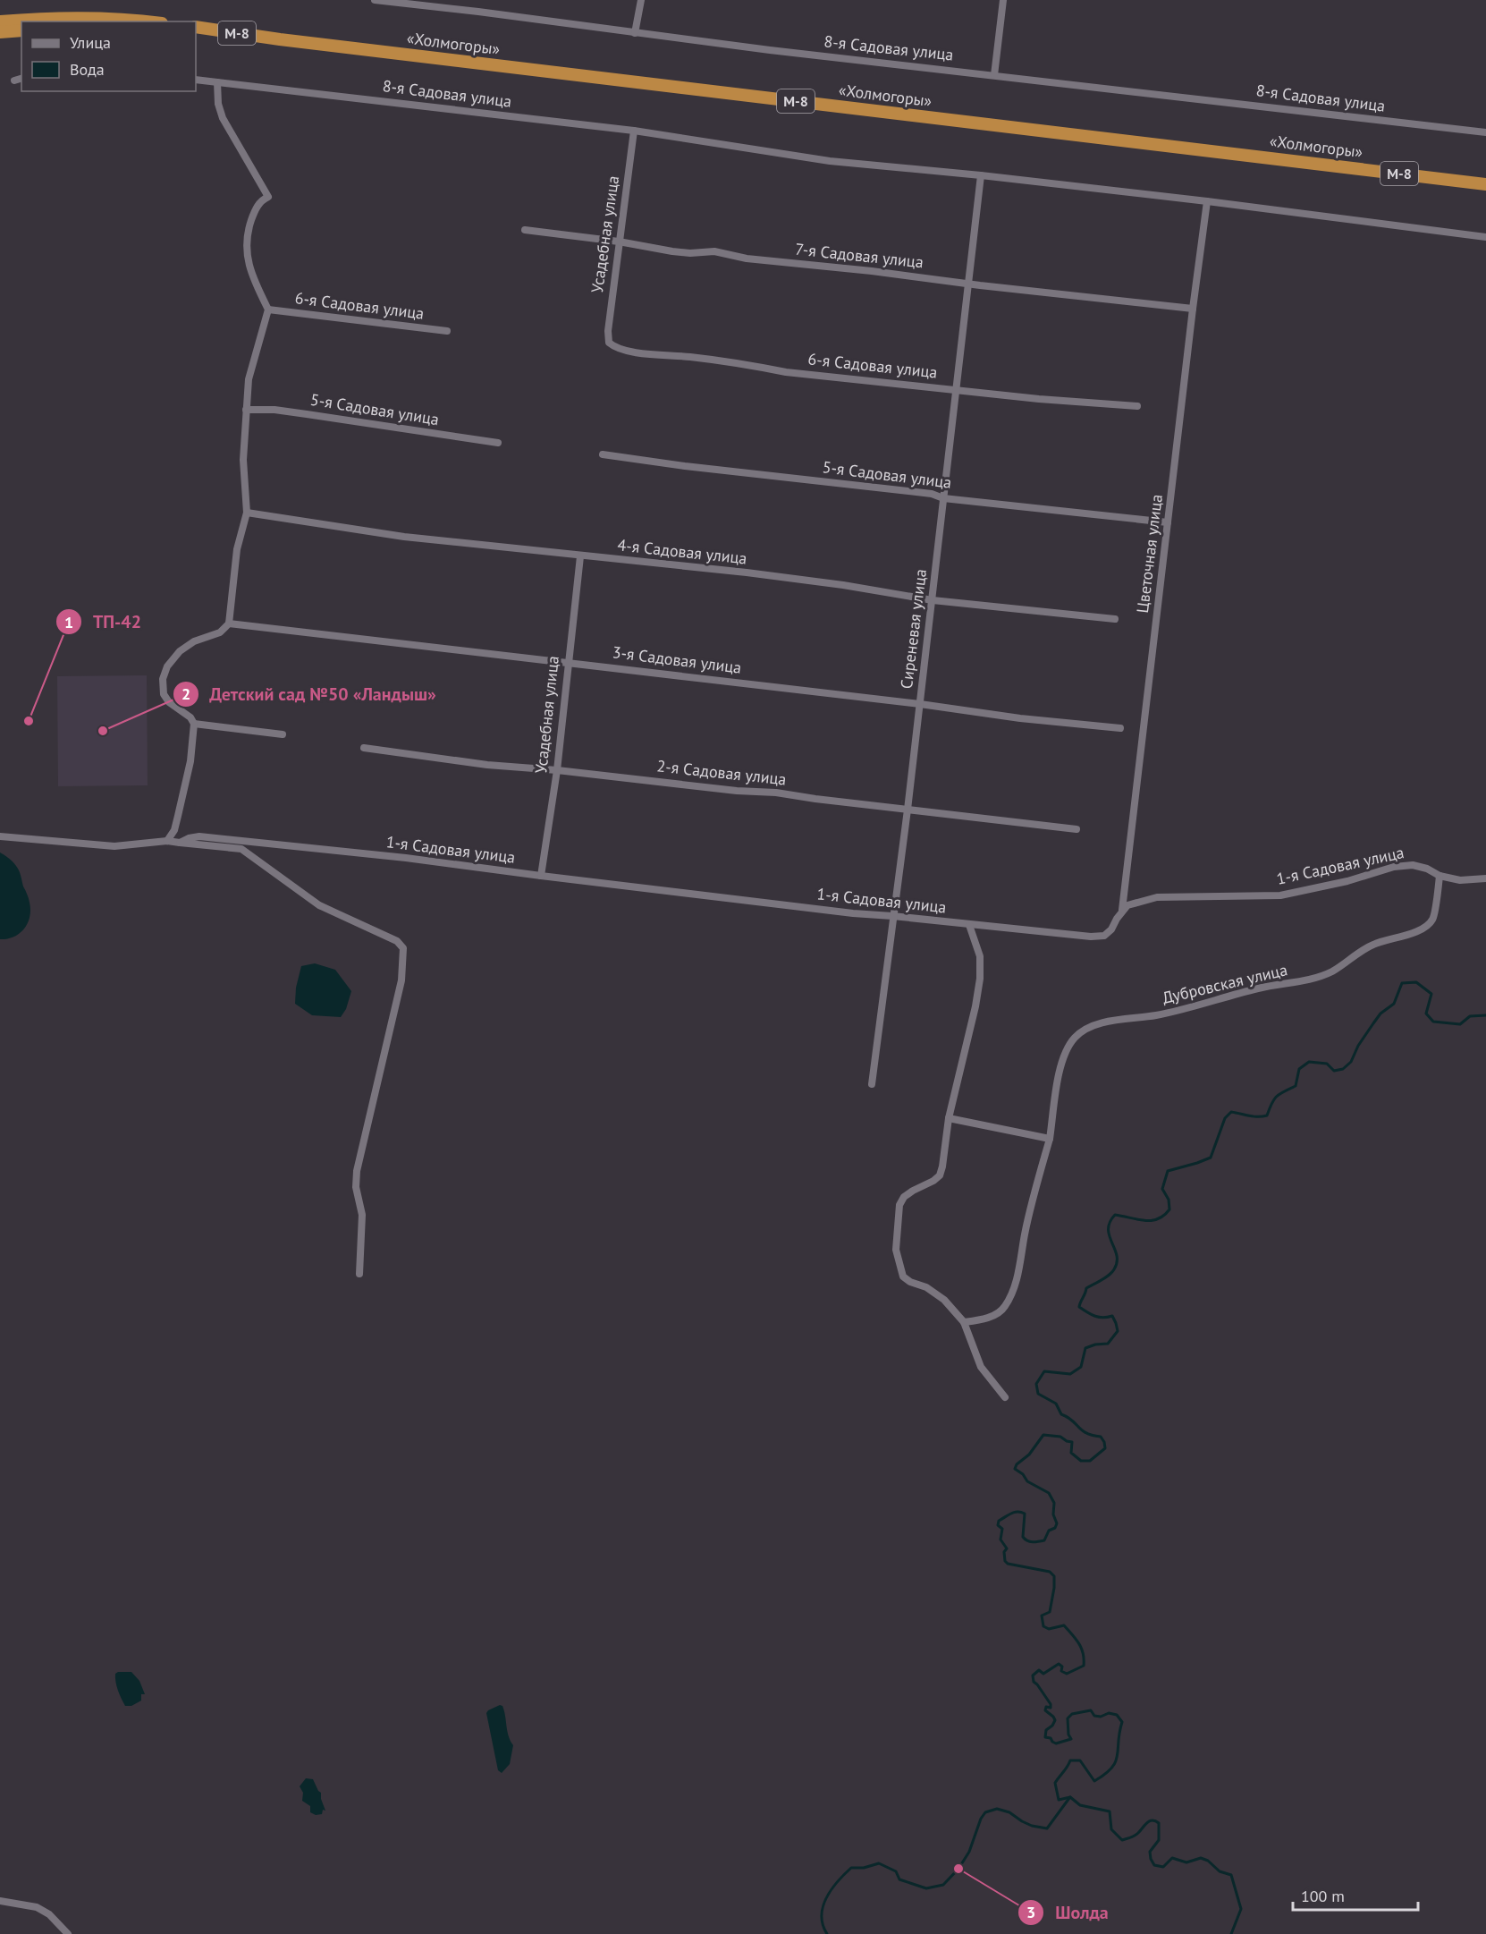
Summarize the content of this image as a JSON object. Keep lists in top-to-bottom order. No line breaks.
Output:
{"streets":{"highway":["М-8","«Холмогоры»"],"street":["8-я Садовая улица","Усадебная улица","7-я Садовая улица","6-я Садовая улица","5-я Садовая улица","4-я Садовая улица","Цветочная улица","Сиреневая улица","3-я Садовая улица","2-я Садовая улица","1-я Садовая улица","Дубровская улица"]},"crossings":[["8-я Садовая улица","Усадебная улица"],["8-я Садовая улица","Цветочная улица"],["8-я Садовая улица","Сиреневая улица"],["Усадебная улица","7-я Садовая улица"],["Усадебная улица","6-я Садовая улица"],["Усадебная улица","4-я Садовая улица"],["Усадебная улица","3-я Садовая улица"],["Усадебная улица","2-я Садовая улица"],["Усадебная улица","1-я Садовая улица"],["7-я Садовая улица","Цветочная улица"],["7-я Садовая улица","Сиреневая улица"],["6-я Садовая улица","Сиреневая улица"],["5-я Садовая улица","Цветочная улица"],["5-я Садовая улица","Сиреневая улица"],["4-я Садовая улица","Сиреневая улица"],["Цветочная улица","1-я Садовая улица"],["Сиреневая улица","3-я Садовая улица"],["Сиреневая улица","2-я Садовая улица"],["Сиреневая улица","1-я Садовая улица"],["1-я Садовая улица","Дубровская улица"]],"places":["ТП-42","Детский сад №50 «Ландыш»","Шолда"],"legend":["Улица","Вода"],"scale_bar":"100 m"}
